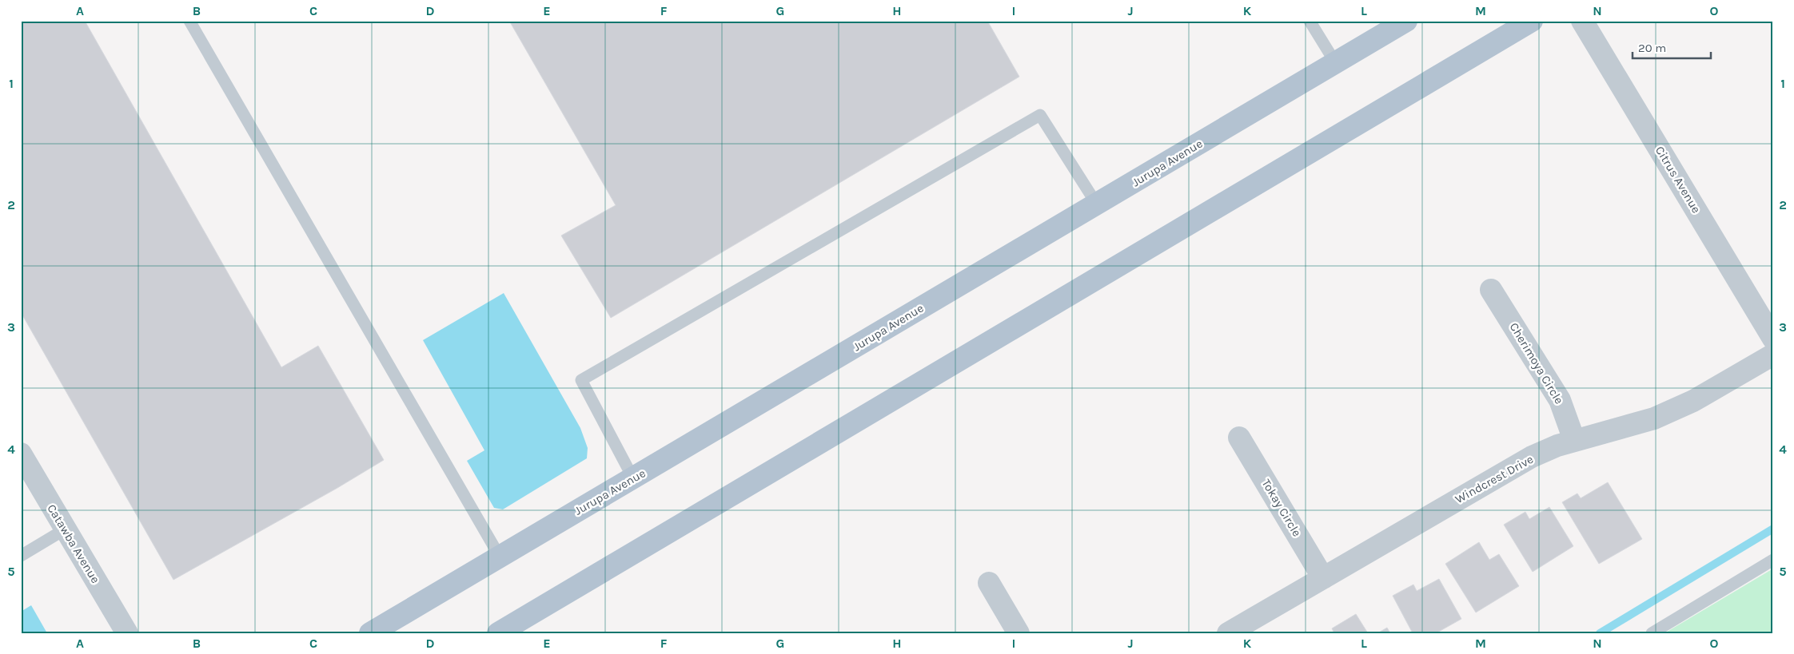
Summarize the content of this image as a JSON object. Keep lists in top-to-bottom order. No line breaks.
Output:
{"streets":{"main road":["Jurupa Avenue"],"street":["Citrus Avenue","Cherimoya Circle","Windcrest Drive","Tokay Circle","Catawba Avenue"]},"crossings":[["Cherimoya Circle","Windcrest Drive"],["Windcrest Drive","Tokay Circle"]],"scale_bar":"20 m","grid":{"columns":["A","B","C","D","E","F","G","H","I","J","K","L","M","N","O"],"rows":["1","2","3","4","5"]}}
